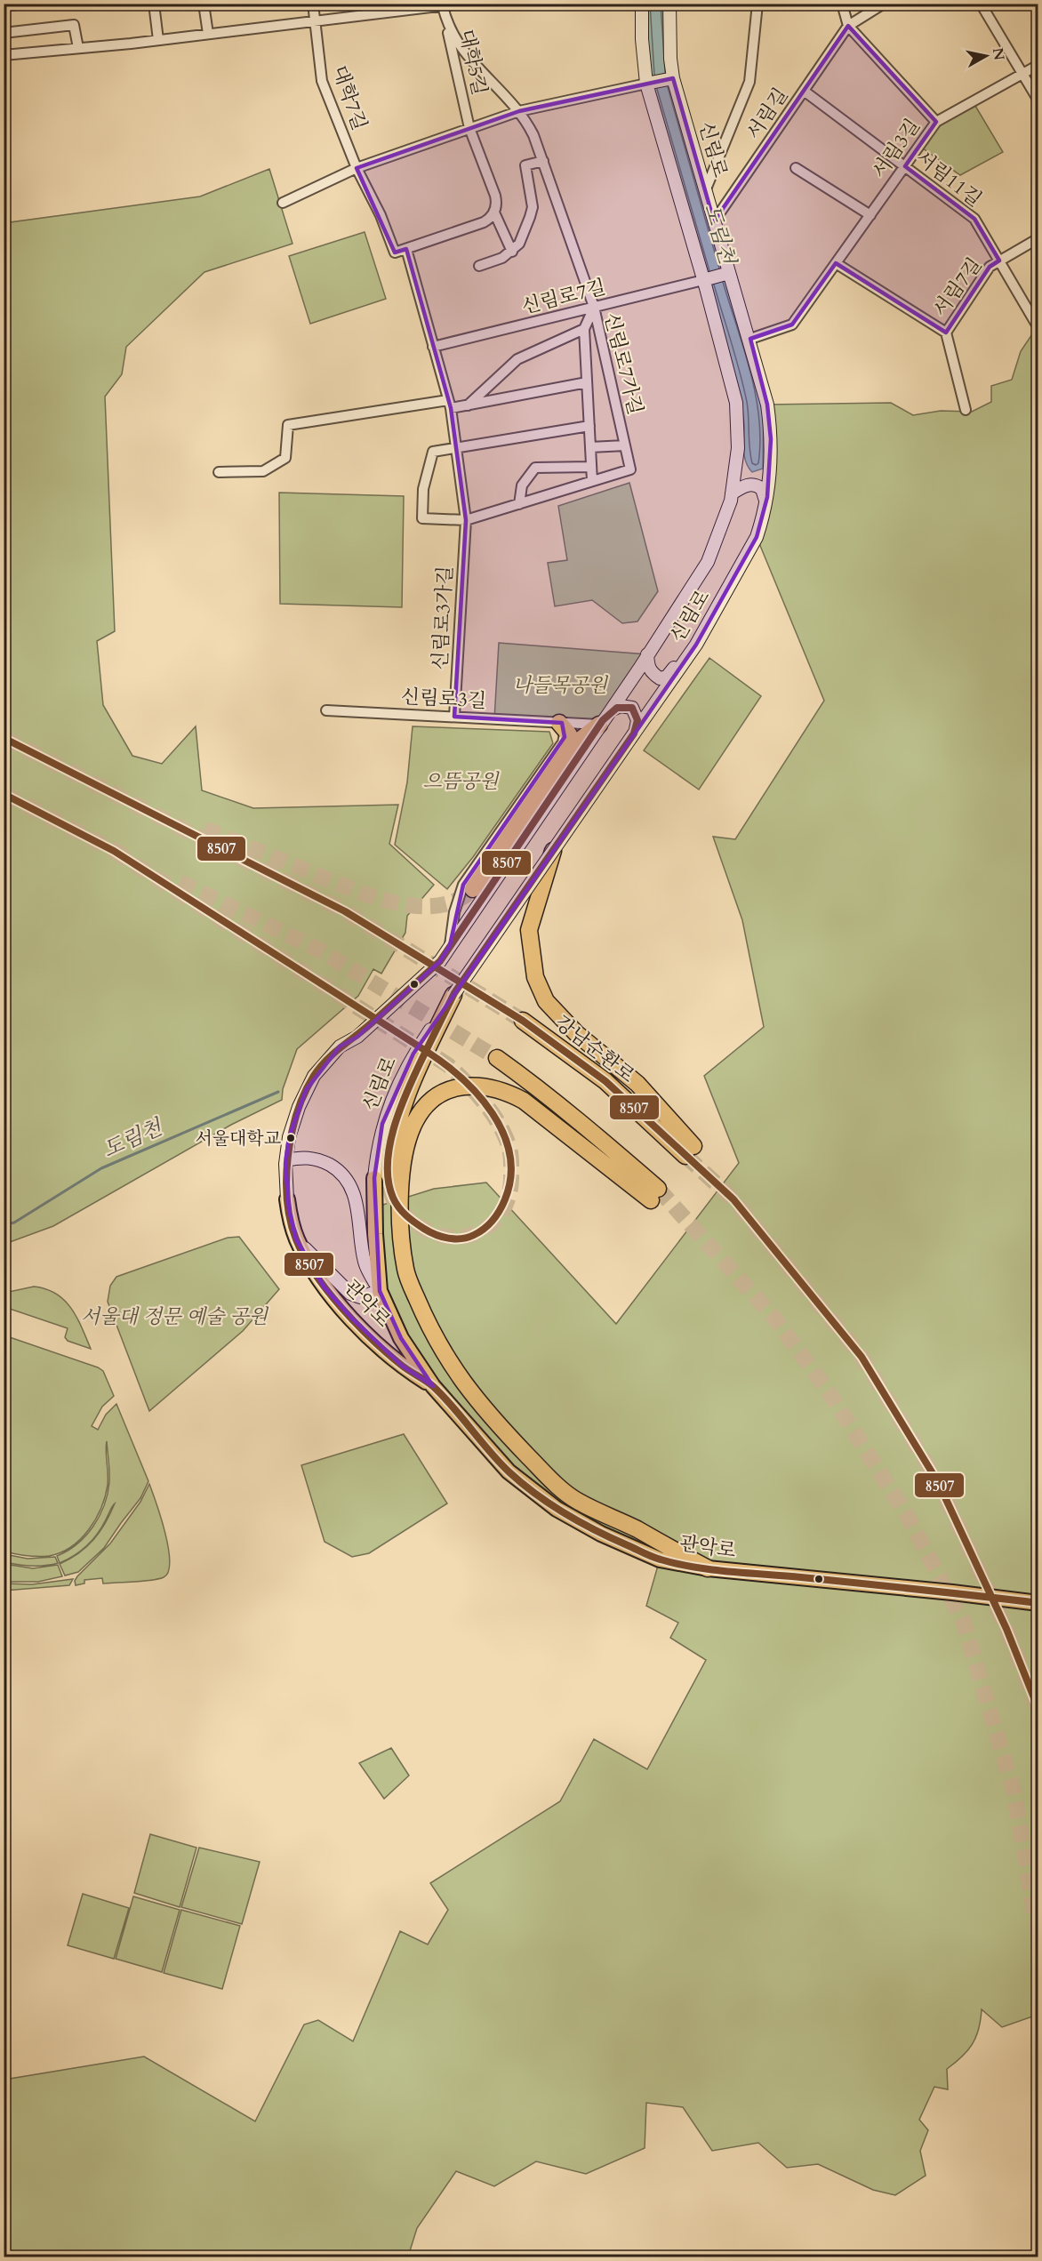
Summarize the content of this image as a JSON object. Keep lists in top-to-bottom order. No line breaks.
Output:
{"streets":{"highway":["강남순환로"],"main road":["신림로","관악로"],"street":["대학5길","대학7길","서림길","서림3길","서림11길","서림7길","신림로7길","신림로7가길","신림로3가길","신림로3길"]},"crossings":[["대학7길","신림로3가길"],["서림길","신림로"],["서림길","서림11길"],["서림3길","신림로"],["서림3길","서림11길"],["신림로","신림로7길"],["신림로","신림로3길"],["신림로","강남순환로"],["신림로","관악로"],["서림11길","서림7길"],["신림로7길","신림로7가길"],["신림로7길","신림로3가길"],["신림로7가길","신림로3가길"],["신림로3가길","신림로3길"]],"water":["도림천"],"parks":["나들목공원","으뜸공원","서울대 정문 예술 공원"],"places":["서울대학교"],"lines":["transit line 8507"],"north":"right"}
